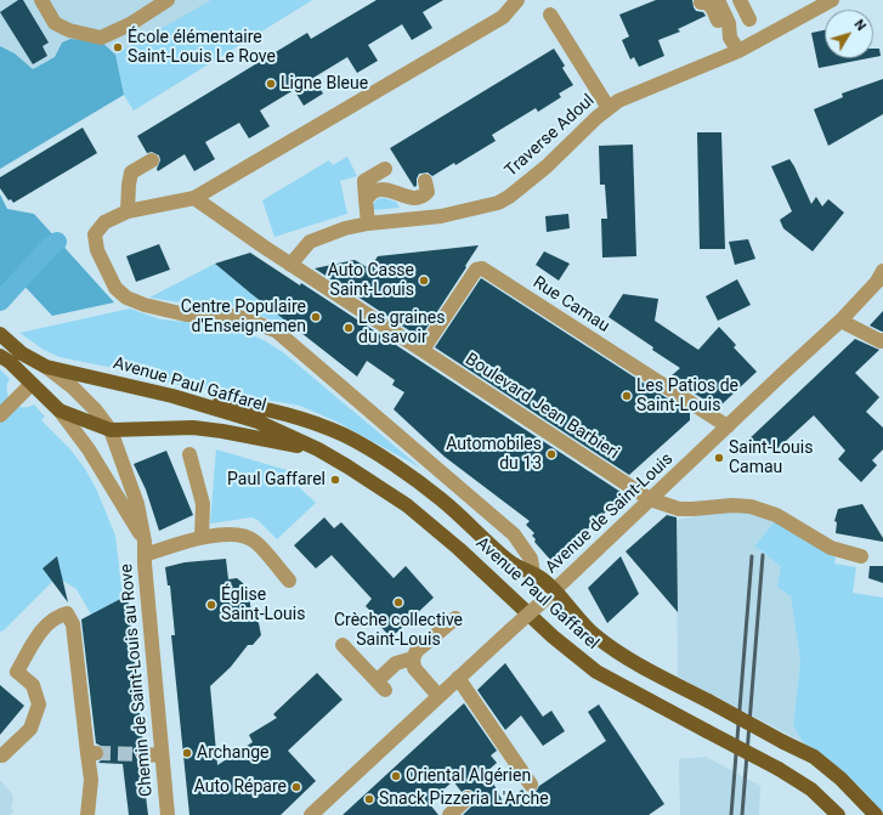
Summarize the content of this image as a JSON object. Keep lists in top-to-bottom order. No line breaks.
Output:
{"streets":{"main road":["Avenue Paul Gaffarel","Chemin de Saint-Louis au Rove"],"street":["Traverse Adoul","Rue Camau","Boulevard Jean Barbieri","Avenue de Saint-Louis"]},"crossings":[["Traverse Adoul","Boulevard Jean Barbieri"],["Rue Camau","Boulevard Jean Barbieri"],["Rue Camau","Avenue de Saint-Louis"],["Avenue Paul Gaffarel","Chemin de Saint-Louis au Rove"],["Boulevard Jean Barbieri","Avenue de Saint-Louis"]],"places":["École élémentaire Saint-Louis Le Rove","Ligne Bleue","Auto Casse Saint-Louis","Centre Populaire d'Enseignemen","Les graines du savoir","Les Patios de Saint-Louis","Automobiles du 13","Saint-Louis Camau","Paul Gaffarel","Crèche collective Saint-Louis","Église Saint-Louis","Archange","Oriental Algérien","Auto Répare","Snack Pizzeria L'Arche"],"north":"top right"}
